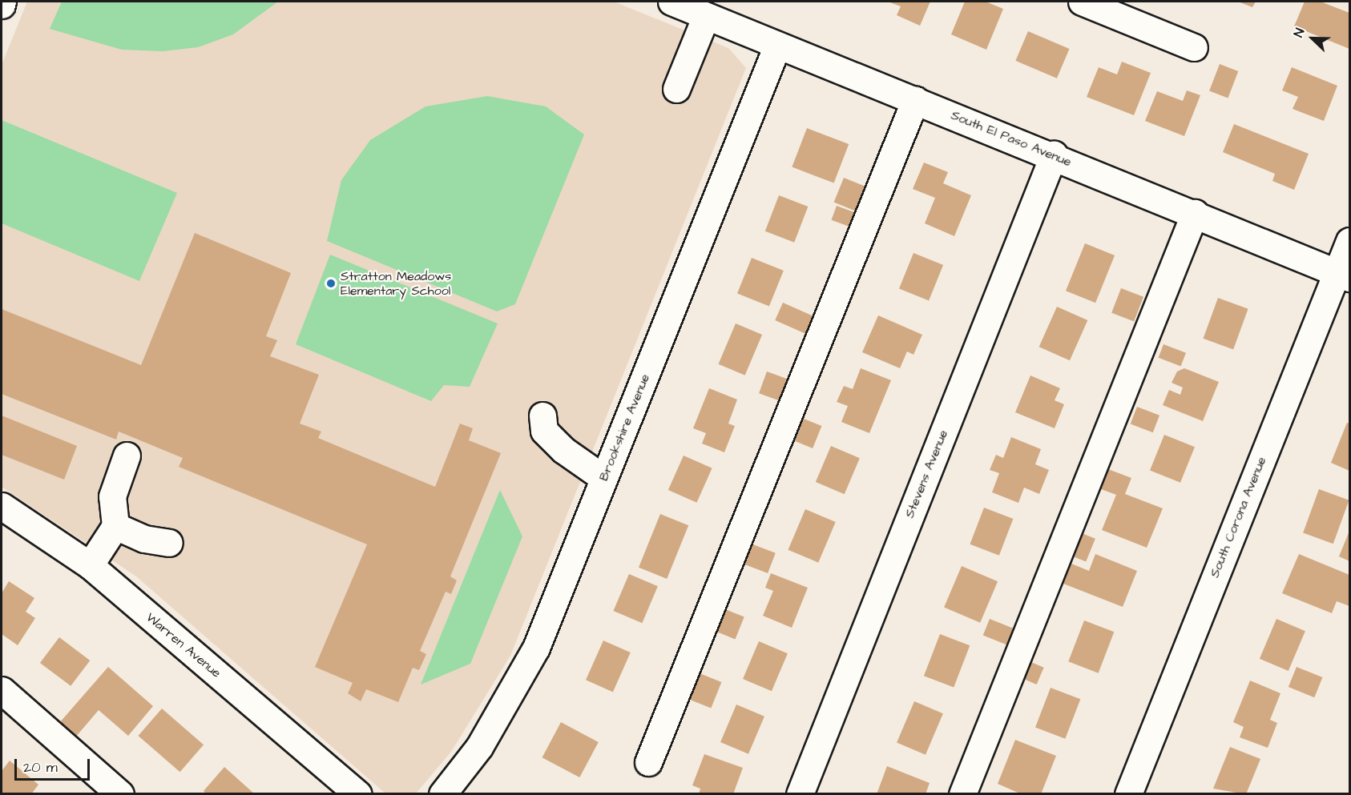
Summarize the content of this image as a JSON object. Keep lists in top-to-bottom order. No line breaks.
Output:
{"streets":{"street":["South El Paso Avenue","Brookshire Avenue","Stevens Avenue","South Corona Avenue","Warren Avenue"]},"crossings":[["South El Paso Avenue","Brookshire Avenue"],["South El Paso Avenue","Stevens Avenue"],["South El Paso Avenue","South Corona Avenue"]],"places":["Stratton Meadows Elementary School"],"scale_bar":"20 m","north":"top left"}
